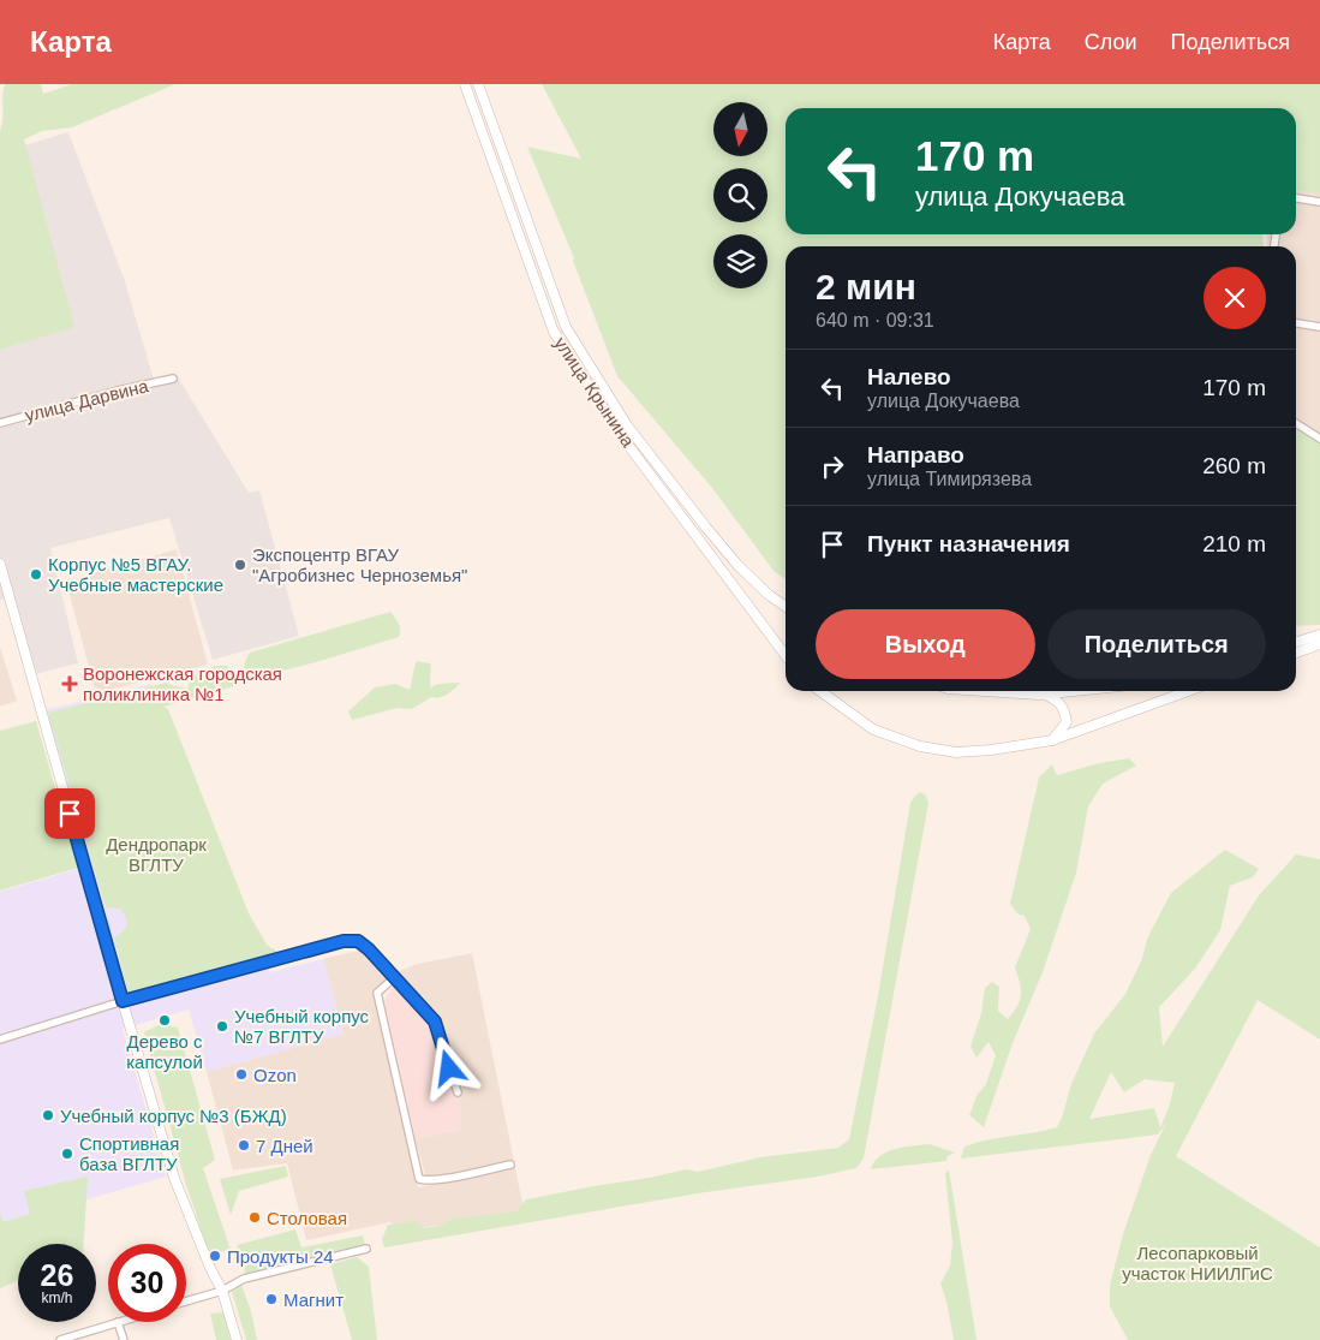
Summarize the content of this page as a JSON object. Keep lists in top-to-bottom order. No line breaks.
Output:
{"streets":{"main road":["улица Крынина"],"street":["улица Дарвина"]},"parks":["Дендропарк ВГЛТУ","Лесопарковый участок НИИЛГиС"],"places":{"other":["Экспоцентр ВГАУ \"Агробизнес Черноземья\"","Корпус №5 ВГАУ. Учебные мастерские","Дерево с капсулой","Учебный корпус №7 ВГЛТУ","Ozon","Учебный корпус №3 (БЖД)","7 Дней","Спортивная база ВГЛТУ","Столовая","Продукты 24","Магнит"],"health":["Воронежская городская поликлиника №1"]},"north":"bottom","page":{"header":"Карта","nav":["Карта","Слои","Поделиться"],"turn":["170 m","улица Докучаева"],"heading":["2 мин","640 m · 09:31"],"list":[{"name":"Налево","note":"улица Докучаева","value":"170 m"},{"name":"Направо","note":"улица Тимирязева","value":"260 m"},{"name":"Пункт назначения","value":"210 m"}],"buttons":["Выход","Поделиться"],"speed":"26 km/h","limit":"30"}}
